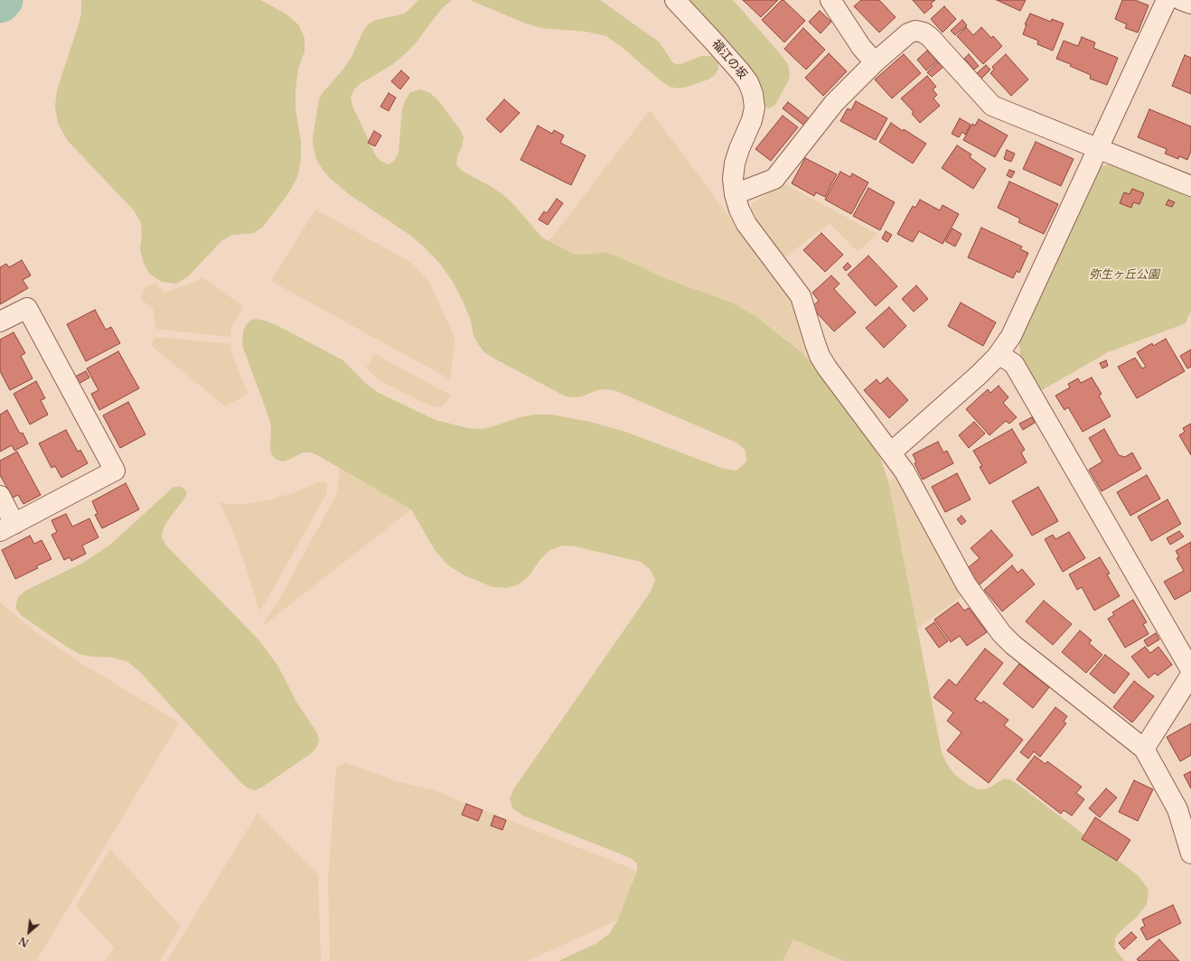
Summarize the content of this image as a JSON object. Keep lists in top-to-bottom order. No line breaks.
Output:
{"streets":{"street":["福江の坂"]},"parks":["弥生ヶ丘公園"],"north":"bottom left"}
